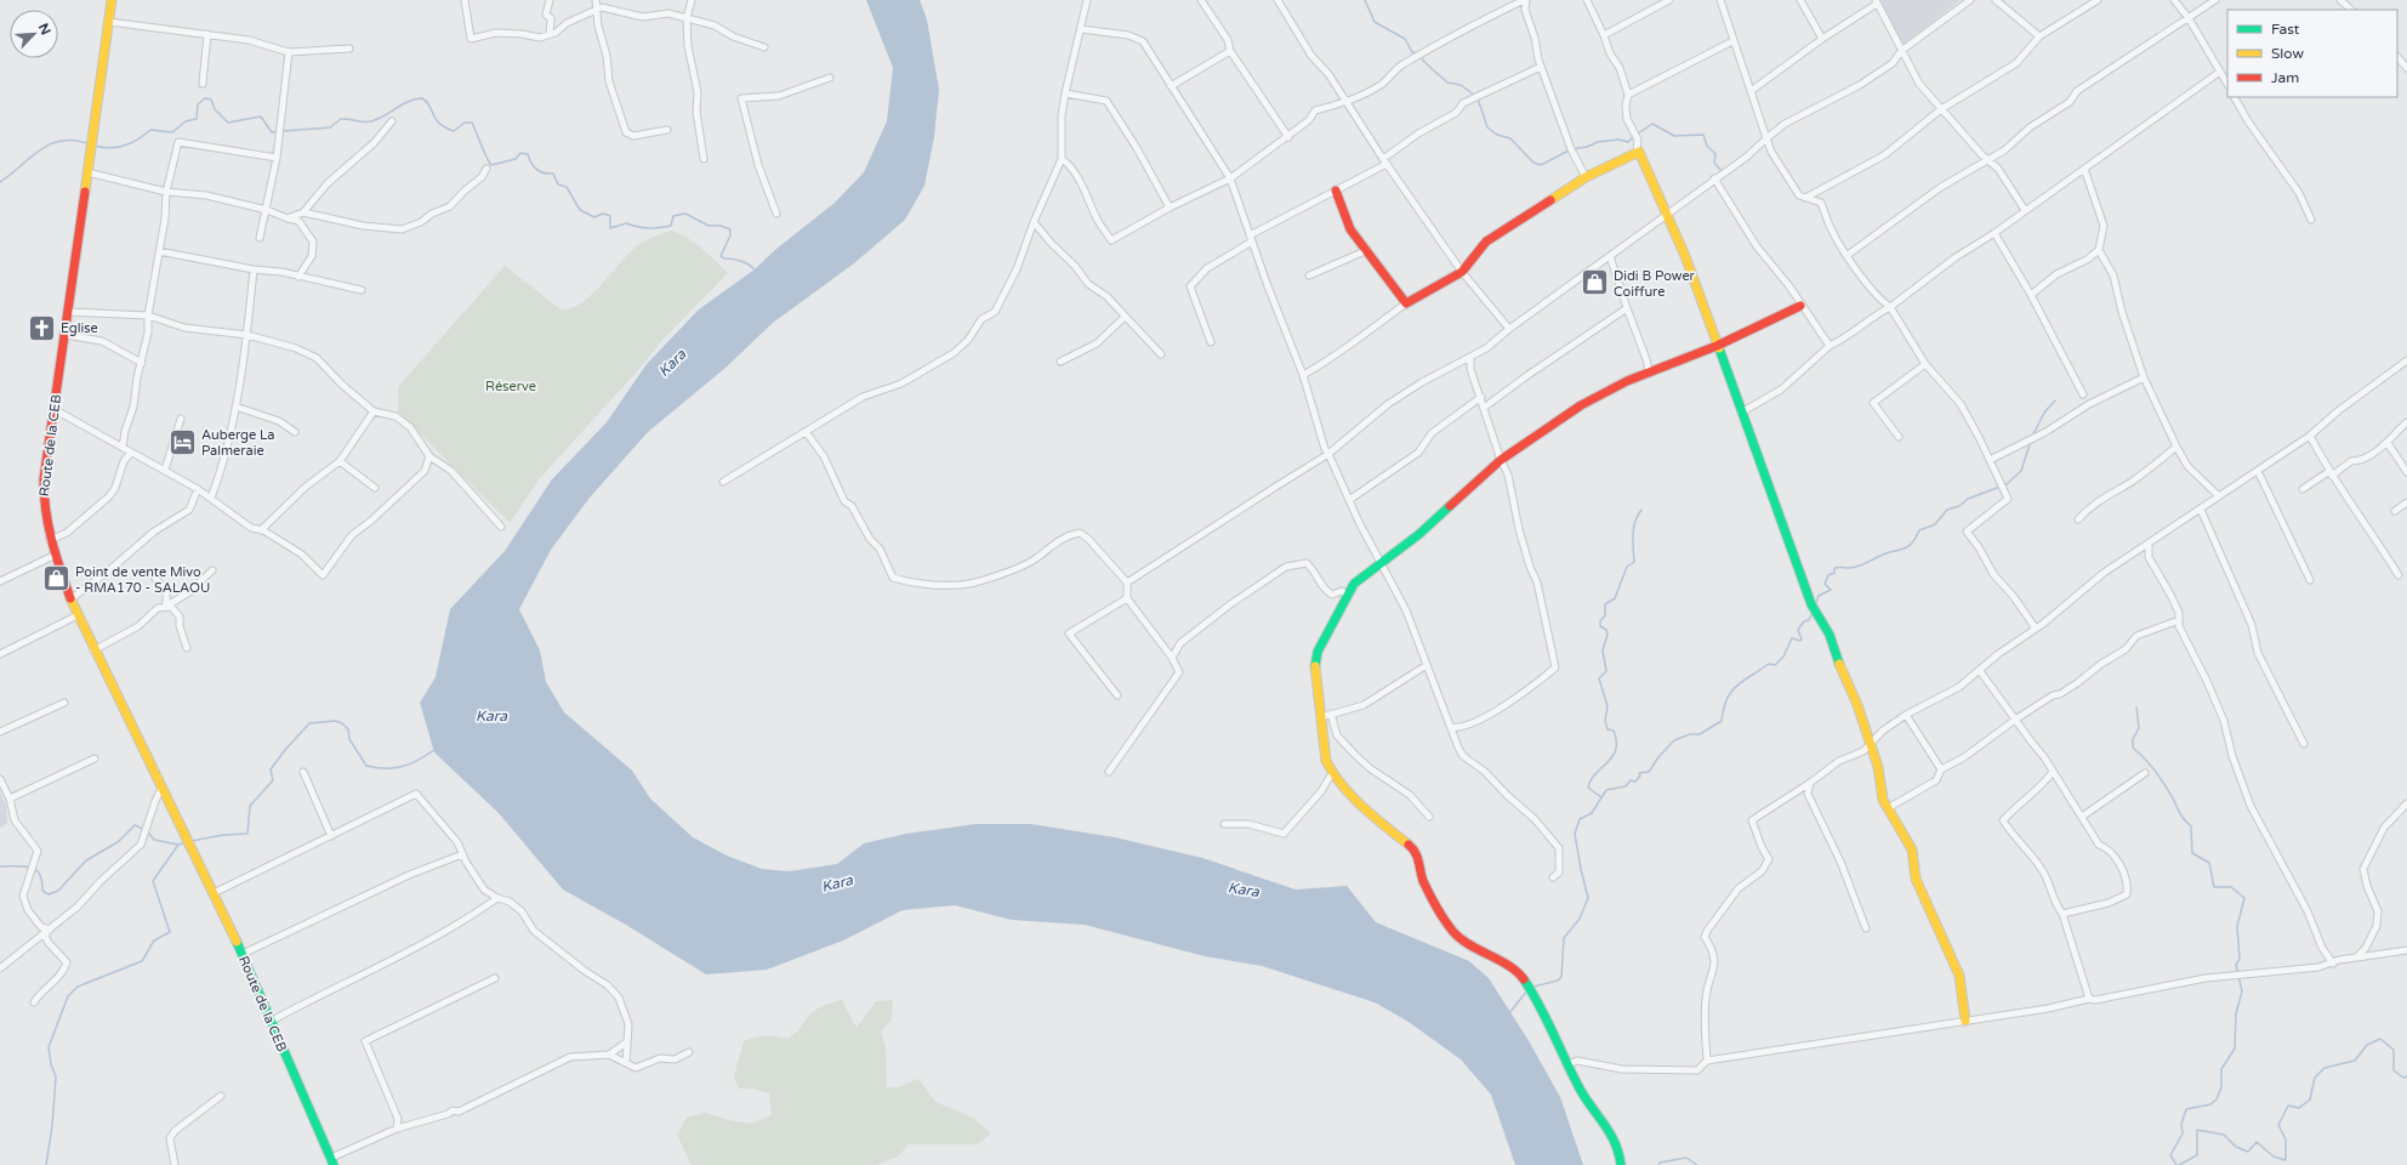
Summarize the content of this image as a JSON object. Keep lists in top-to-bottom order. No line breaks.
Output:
{"streets":{"street":["Route de la CEB"]},"water":["Kara"],"parks":["Réserve"],"places":{"shop":["Didi B Power Coiffure","Point de vente Mivo - RMA170 - SALAOU"],"church":["Eglise"],"hotel":["Auberge La Palmeraie"]},"legend":["Fast","Slow","Jam"],"north":"top right"}
